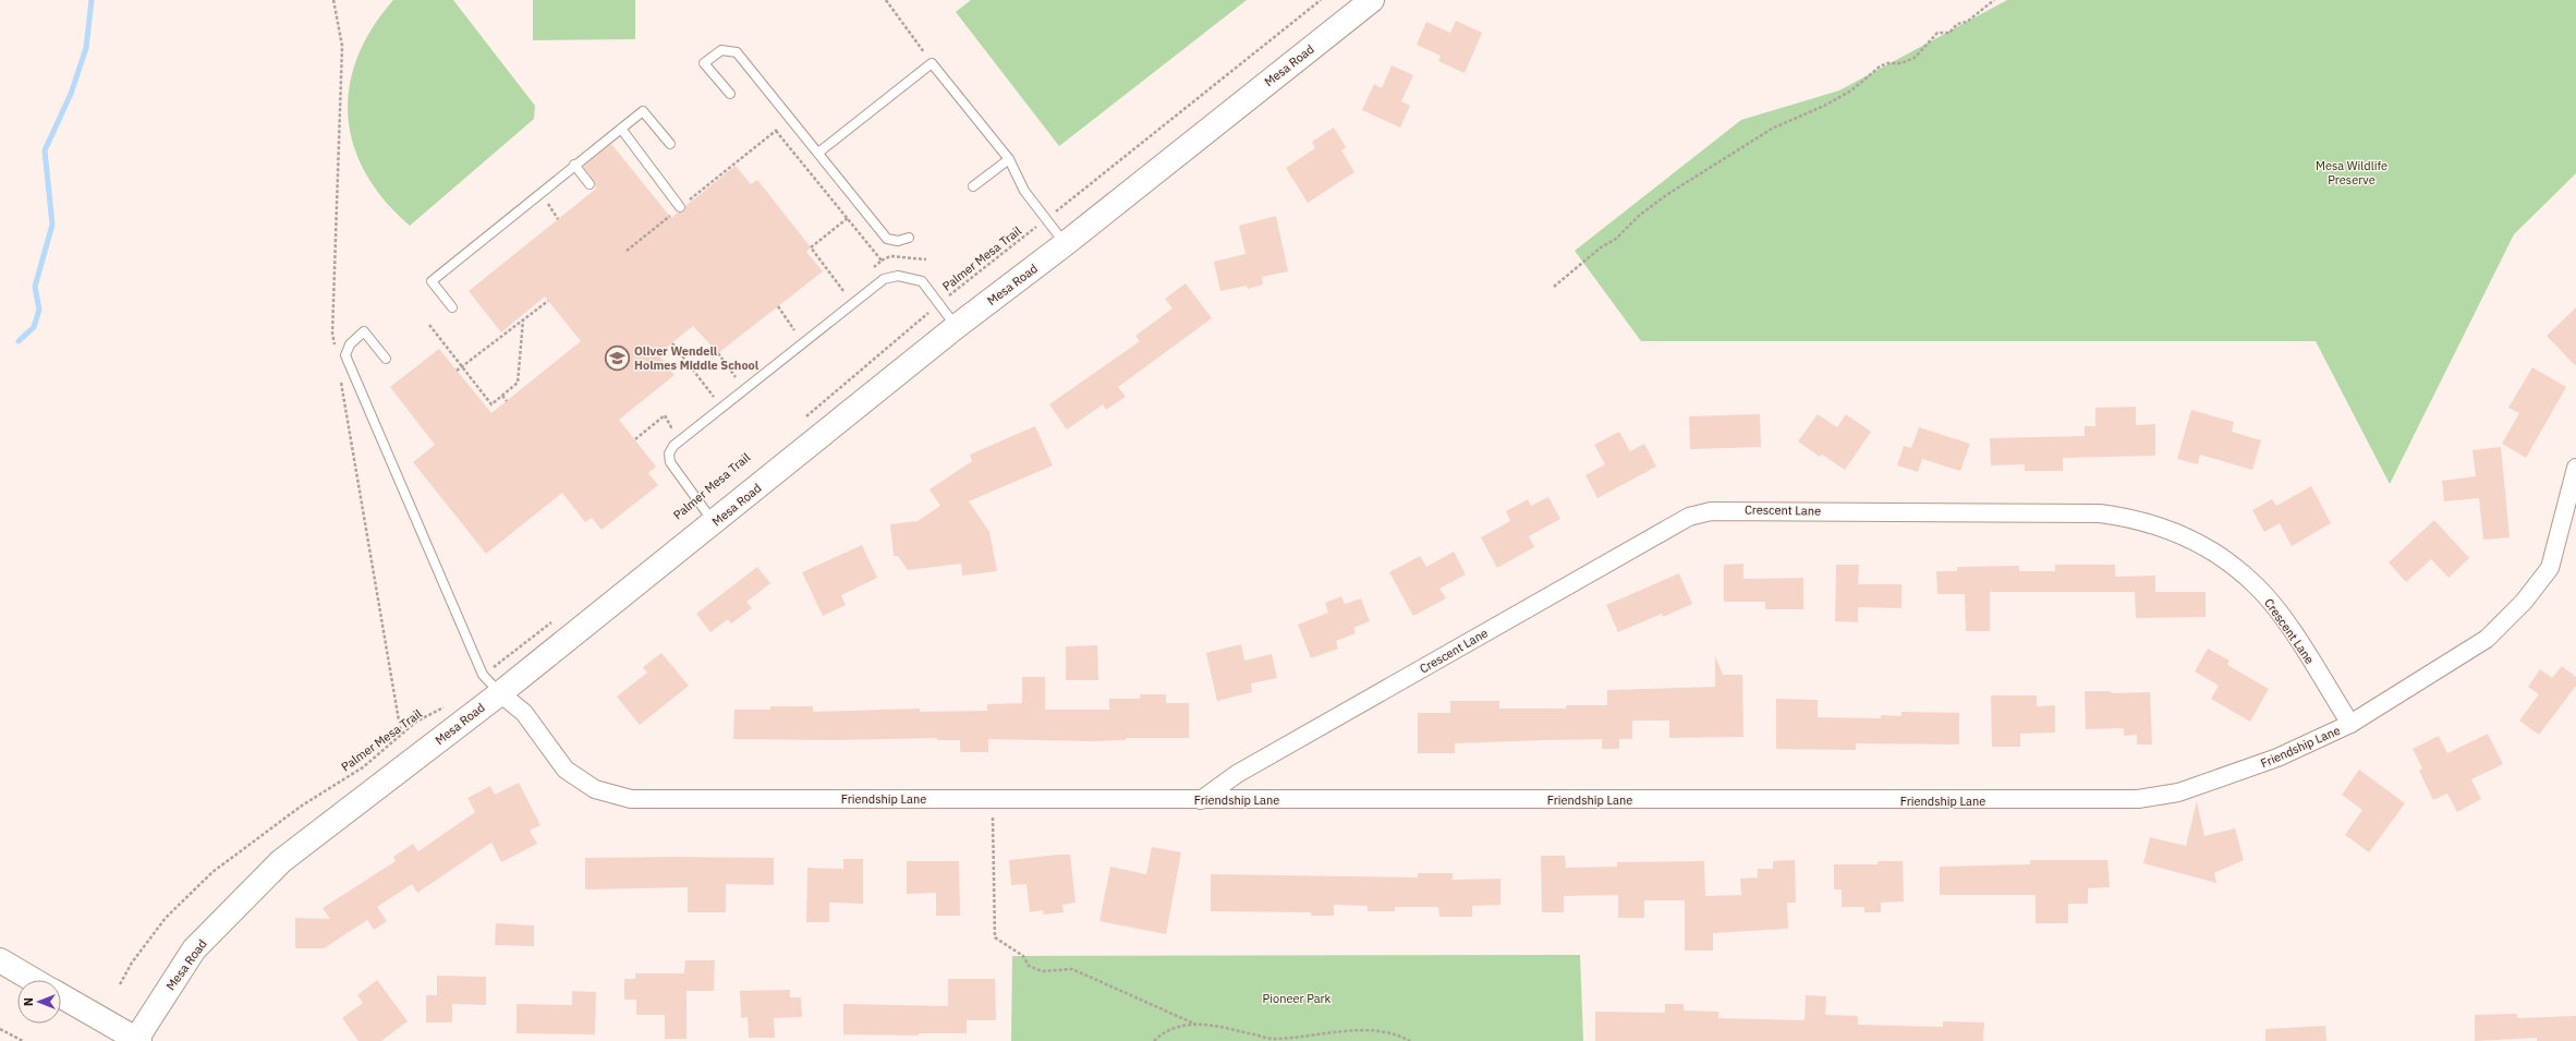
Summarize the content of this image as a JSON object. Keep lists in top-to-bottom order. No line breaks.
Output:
{"streets":{"main road":["Mesa Road"],"street":["Crescent Lane","Friendship Lane"],"path":["Palmer Mesa Trail"]},"crossings":[["Mesa Road","Friendship Lane"],["Crescent Lane","Friendship Lane"]],"parks":["Mesa Wildlife Preserve","Pioneer Park"],"places":{"school or university":["Oliver Wendell Holmes Middle School"]},"north":"left"}
